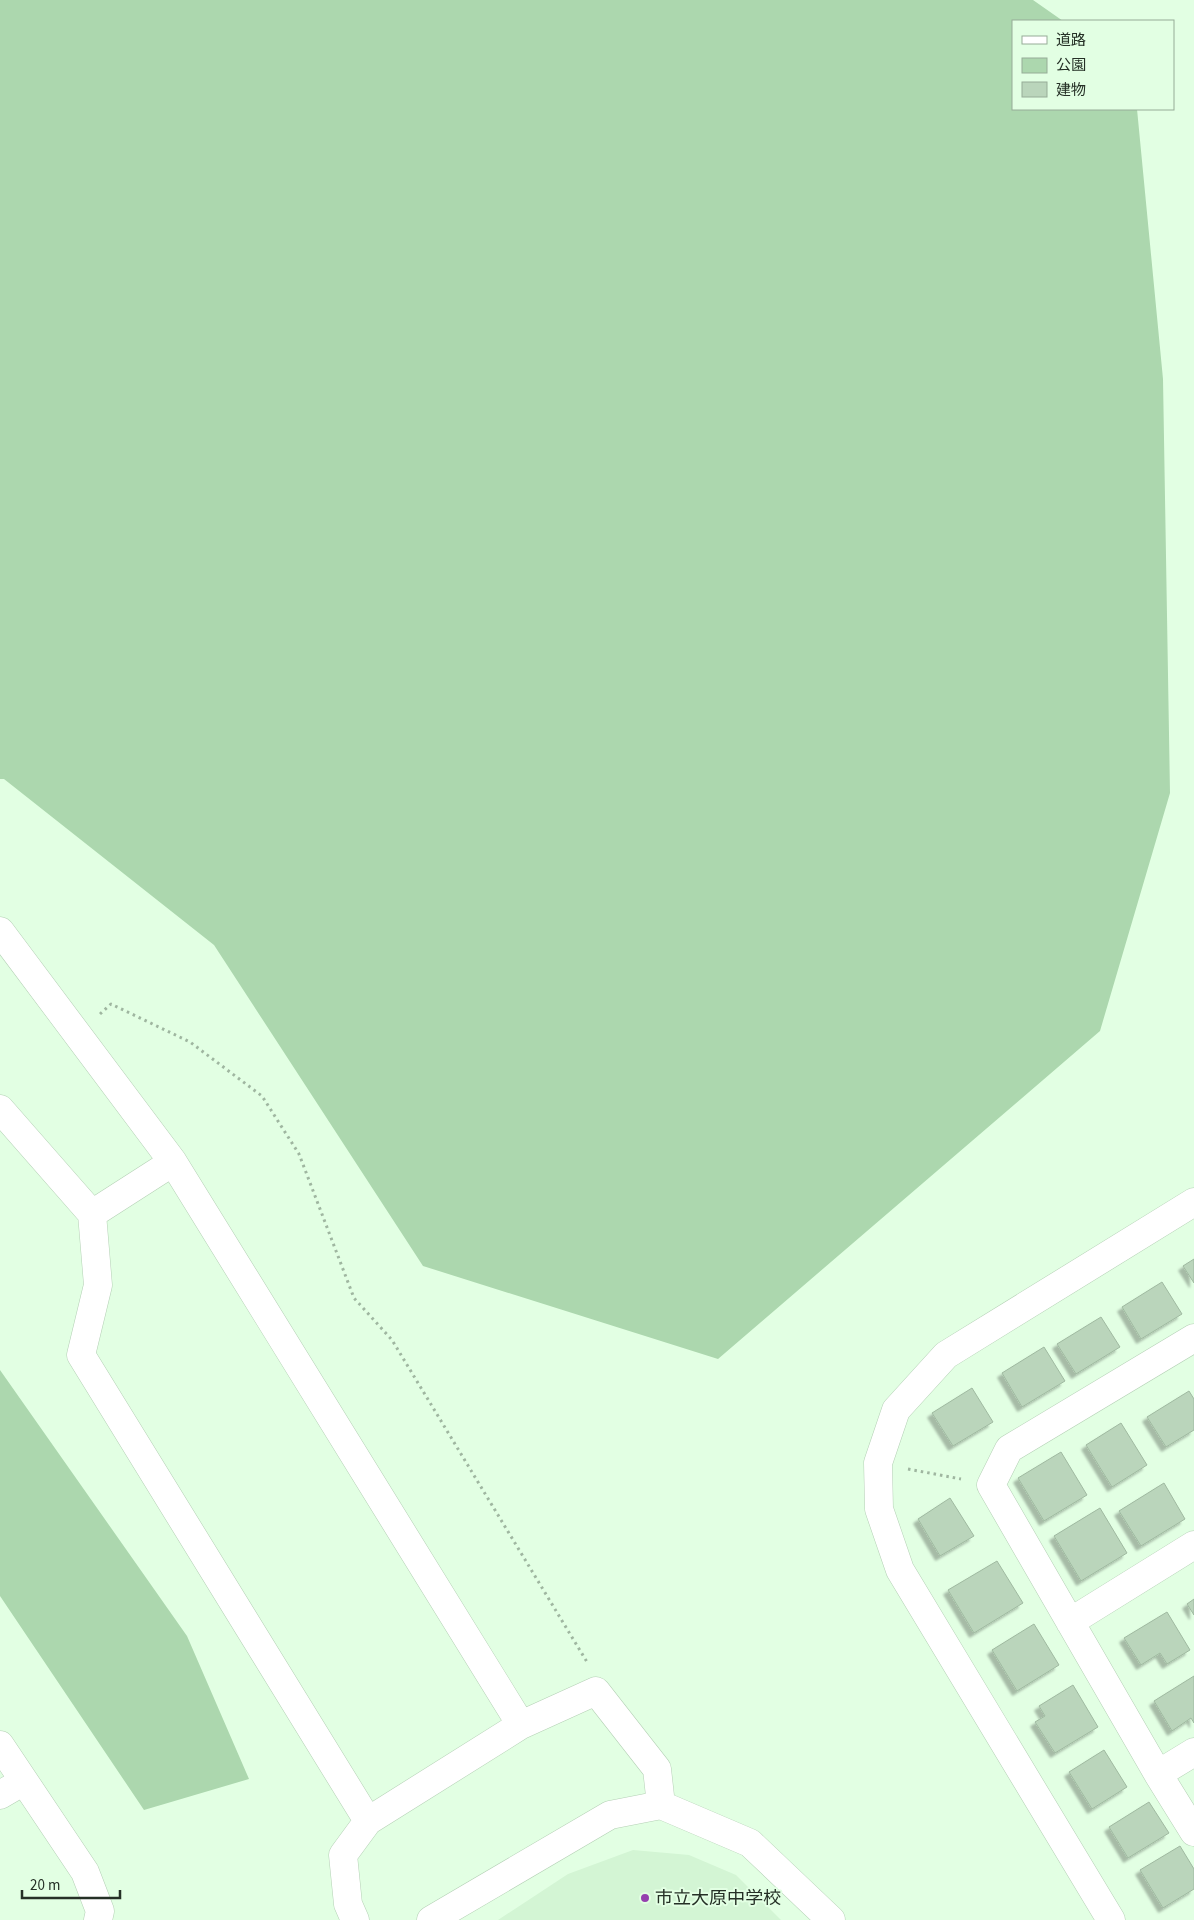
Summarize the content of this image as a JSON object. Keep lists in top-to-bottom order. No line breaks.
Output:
{"places":["市立大原中学校"],"legend":["道路","公園","建物"],"scale_bar":"20 m"}
